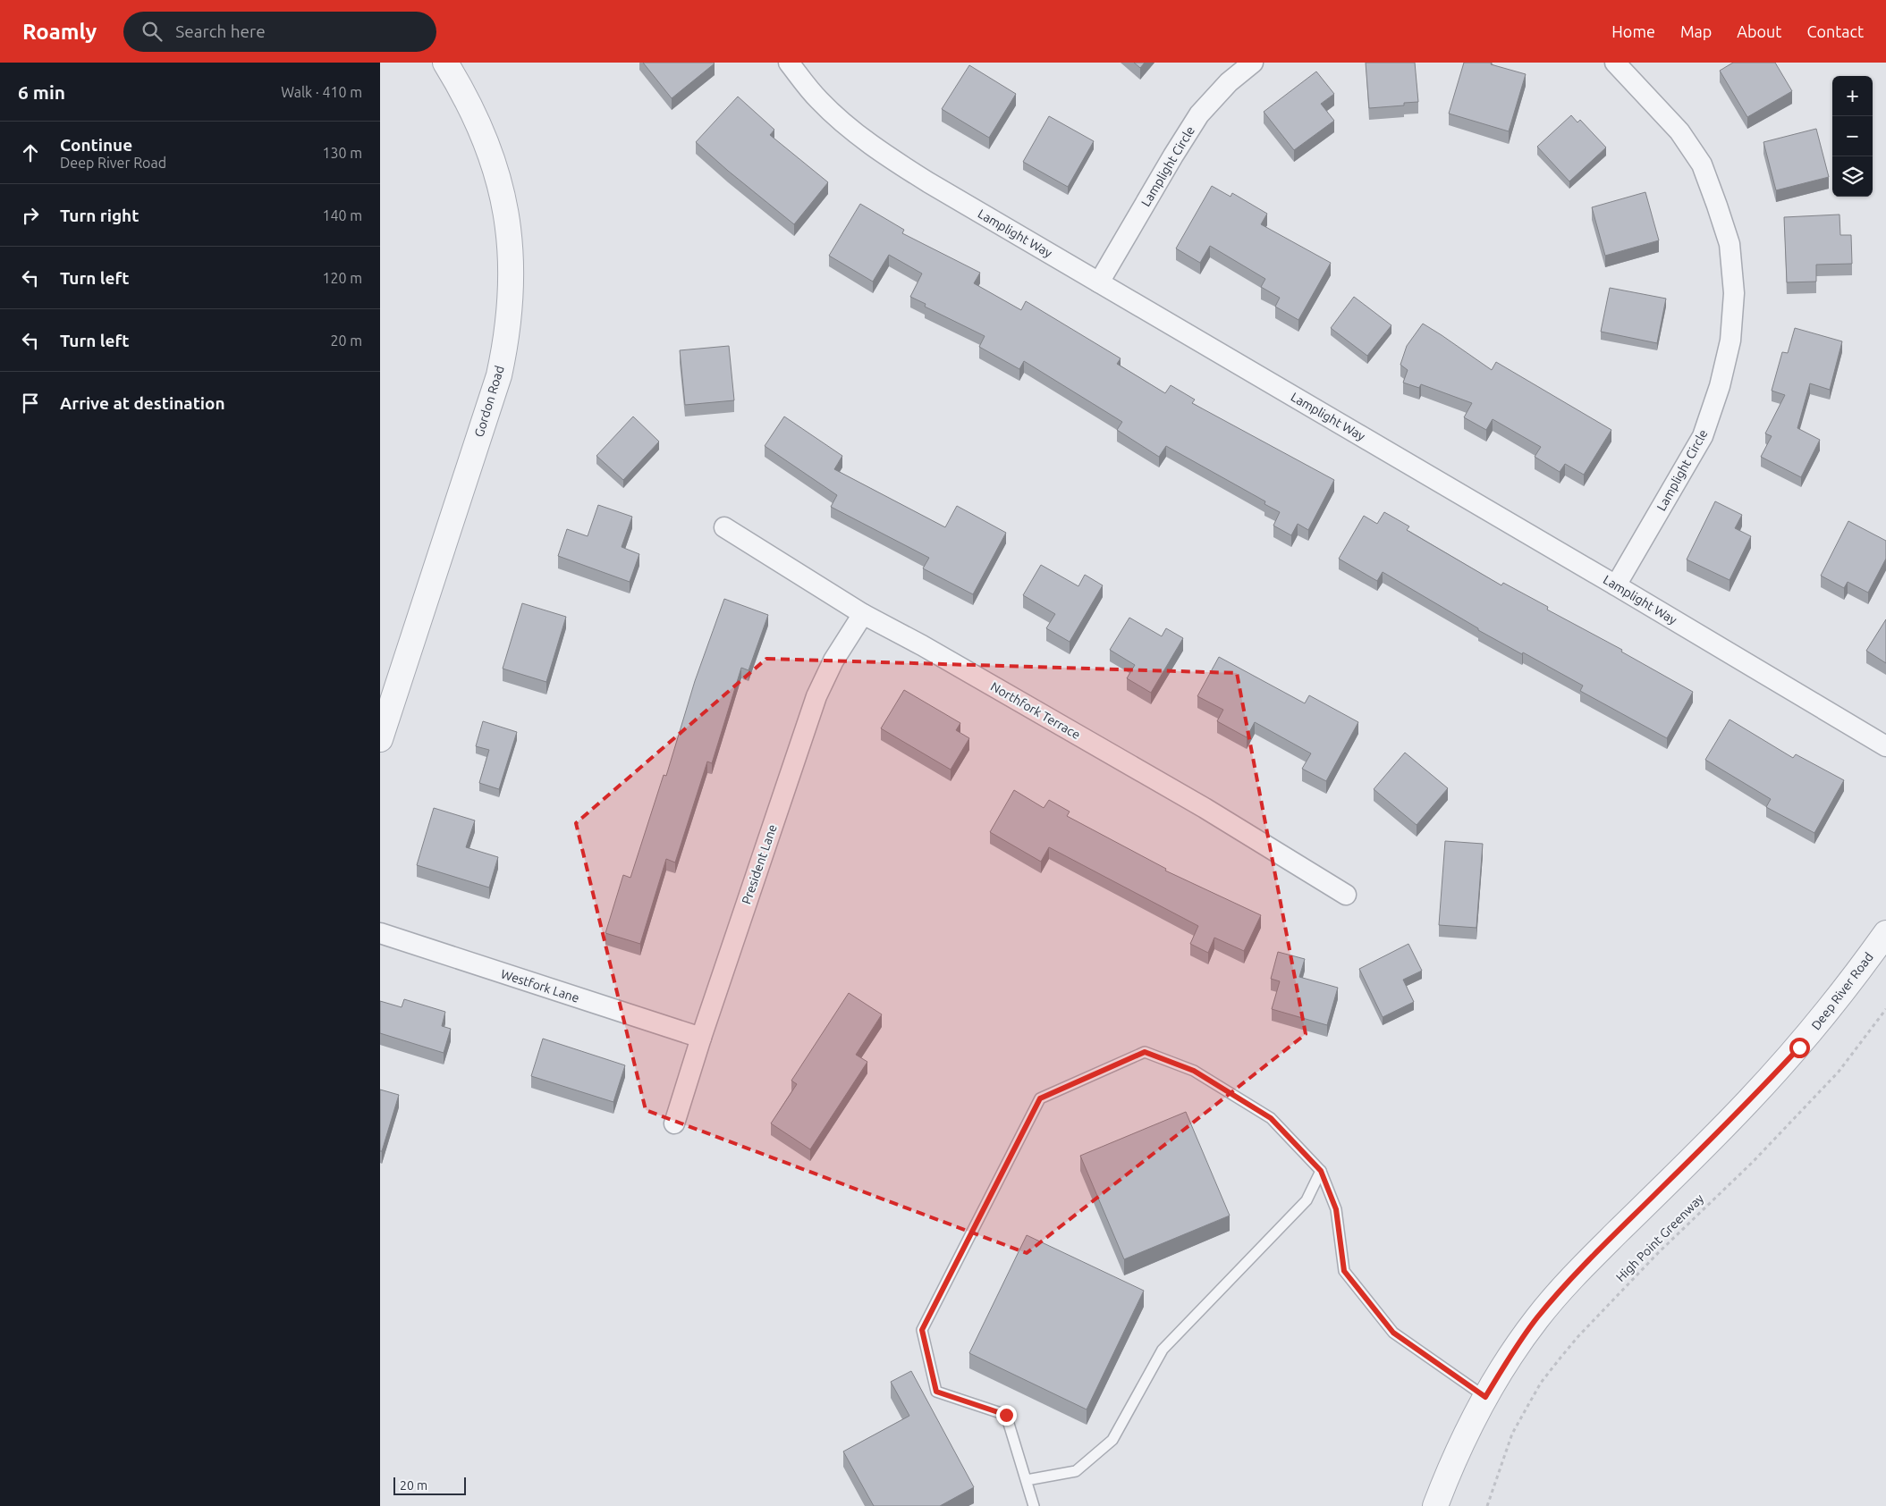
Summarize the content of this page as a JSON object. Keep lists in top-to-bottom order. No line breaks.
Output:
{"streets":{"street":["Lamplight Circle","Lamplight Way","Gordon Road","Northfork Terrace","President Lane","Westfork Lane","Deep River Road"],"path":["High Point Greenway"]},"crossings":[["Lamplight Circle","Lamplight Way"],["Northfork Terrace","President Lane"],["President Lane","Westfork Lane"]],"scale_bar":"20 m","page":{"header":"Roamly","search":"Search here","nav":["Home","Map","About","Contact"],"heading":["6 min","Walk · 410 m"],"map_buttons":["+","−"],"list":[["Continue","Deep River Road","130 m"],["Turn right","140 m"],["Turn left","120 m"],["Turn left","20 m"],"Arrive at destination"],"scale":"20 m"}}
